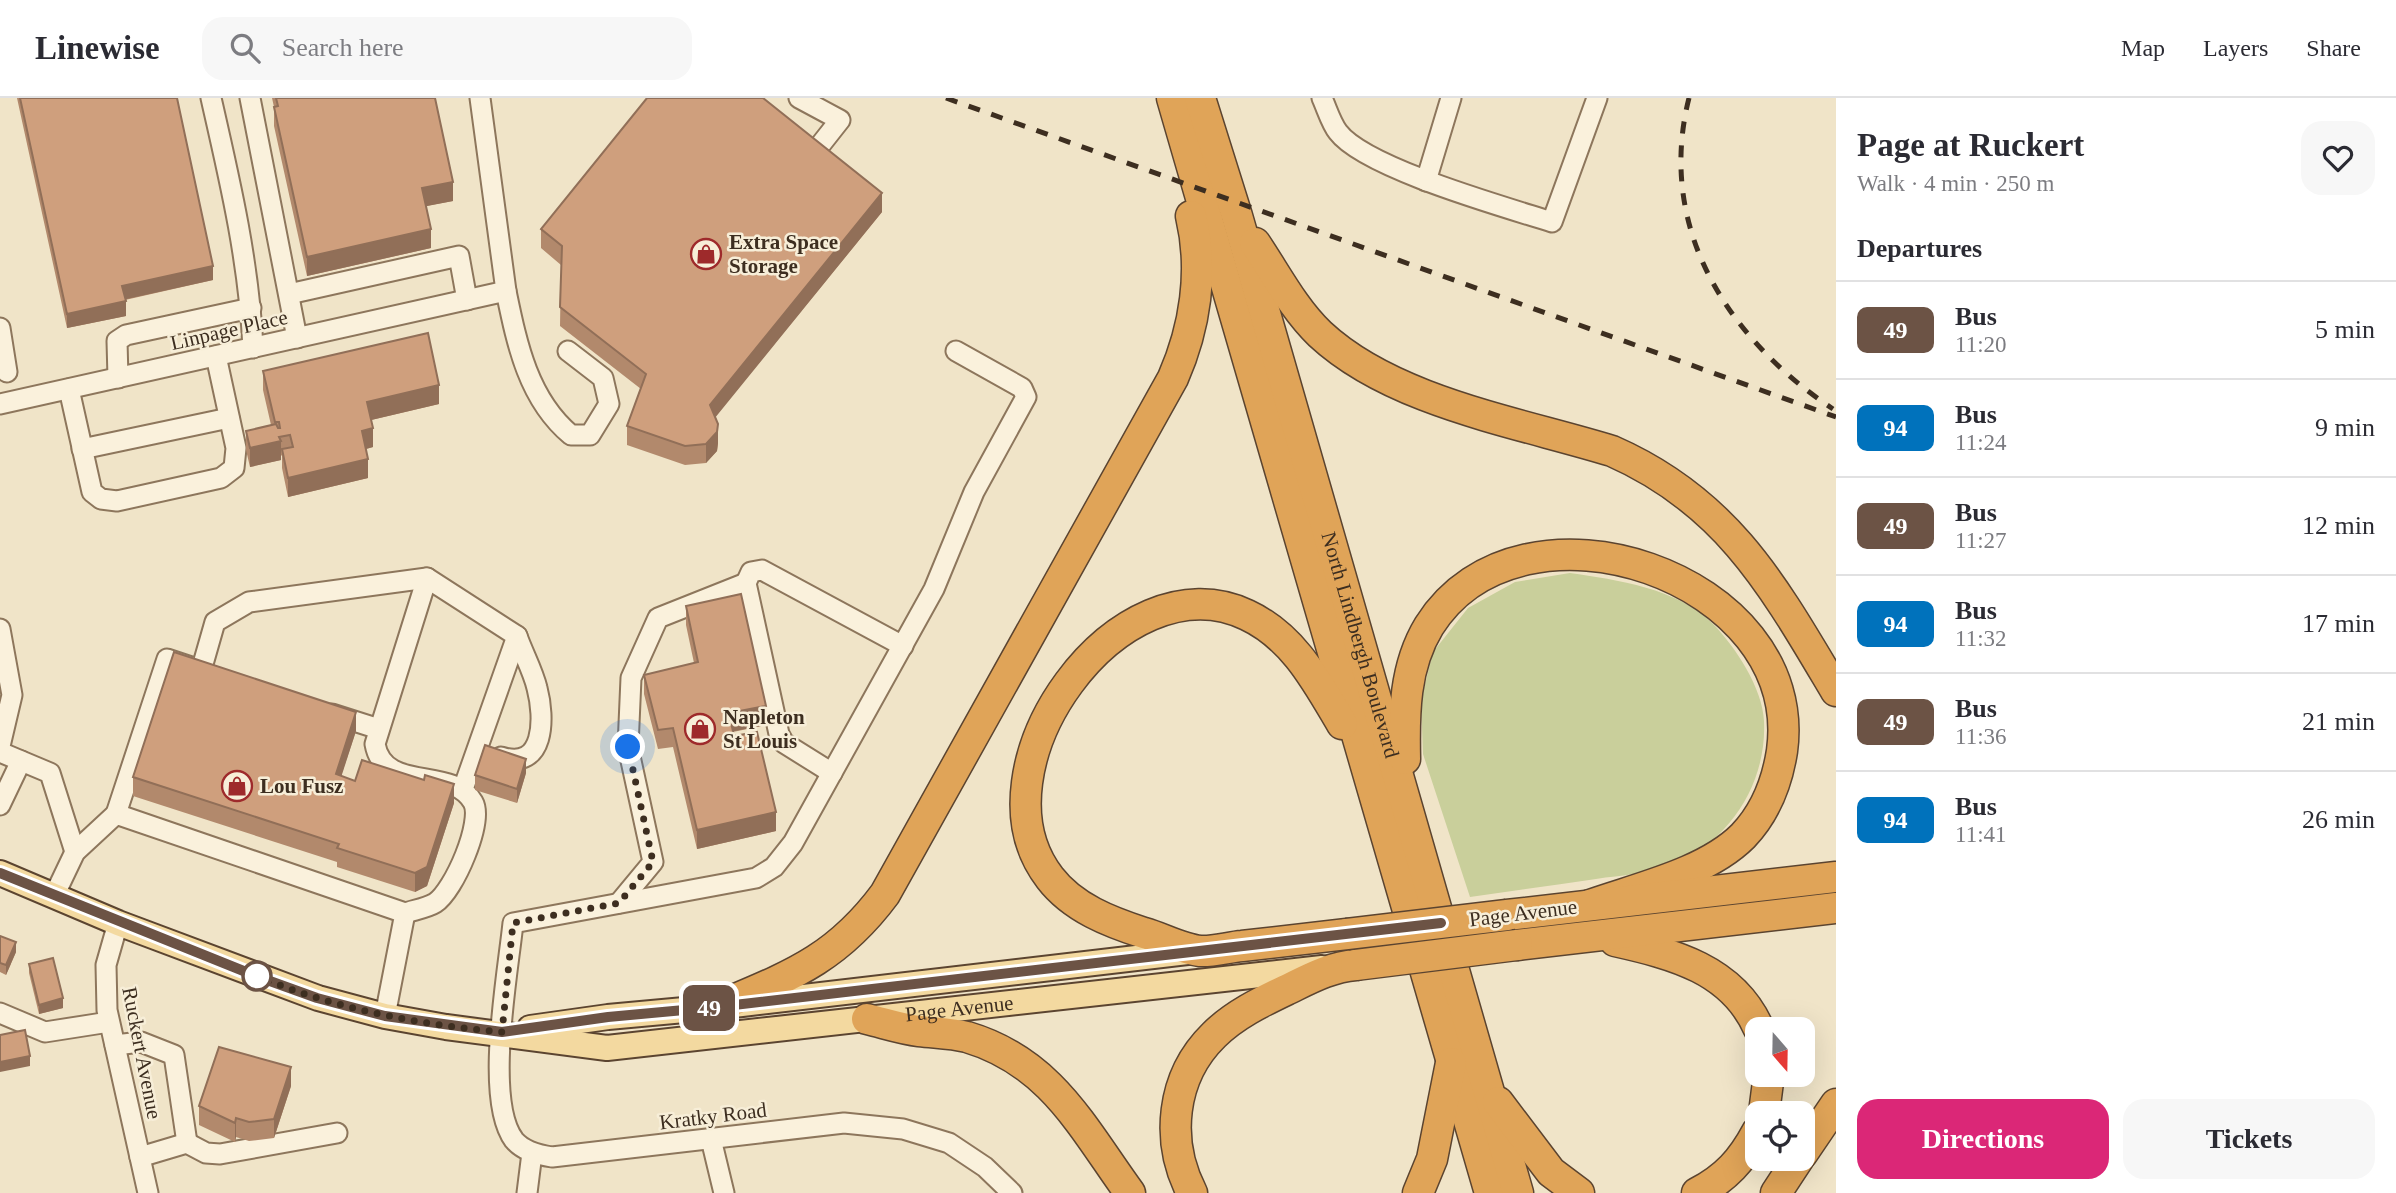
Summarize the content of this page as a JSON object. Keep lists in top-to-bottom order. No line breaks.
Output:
{"streets":{"highway":["North Lindbergh Boulevard","Page Avenue"],"street":["Linpage Place","Ruckert Avenue","Kratky Road"]},"crossings":[["Page Avenue","Ruckert Avenue"]],"places":{"shop":["Extra Space Storage","Napleton St Louis","Lou Fusz"]},"lines":["bus line 49"],"north":"bottom","page":{"header":"Linewise","search":"Search here","nav":["Map","Layers","Share"],"on_map":"49","heading":[["Page at Ruckert","Walk · 4 min · 250 m"],"Departures"],"list":[{"mark":"49","name":"Bus","note":"11:20","value":"5 min"},{"mark":"94","name":"Bus","note":"11:24","value":"9 min"},{"mark":"49","name":"Bus","note":"11:27","value":"12 min"},{"mark":"94","name":"Bus","note":"11:32","value":"17 min"},{"mark":"49","name":"Bus","note":"11:36","value":"21 min"},{"mark":"94","name":"Bus","note":"11:41","value":"26 min"}],"buttons":["Directions","Tickets"]}}
